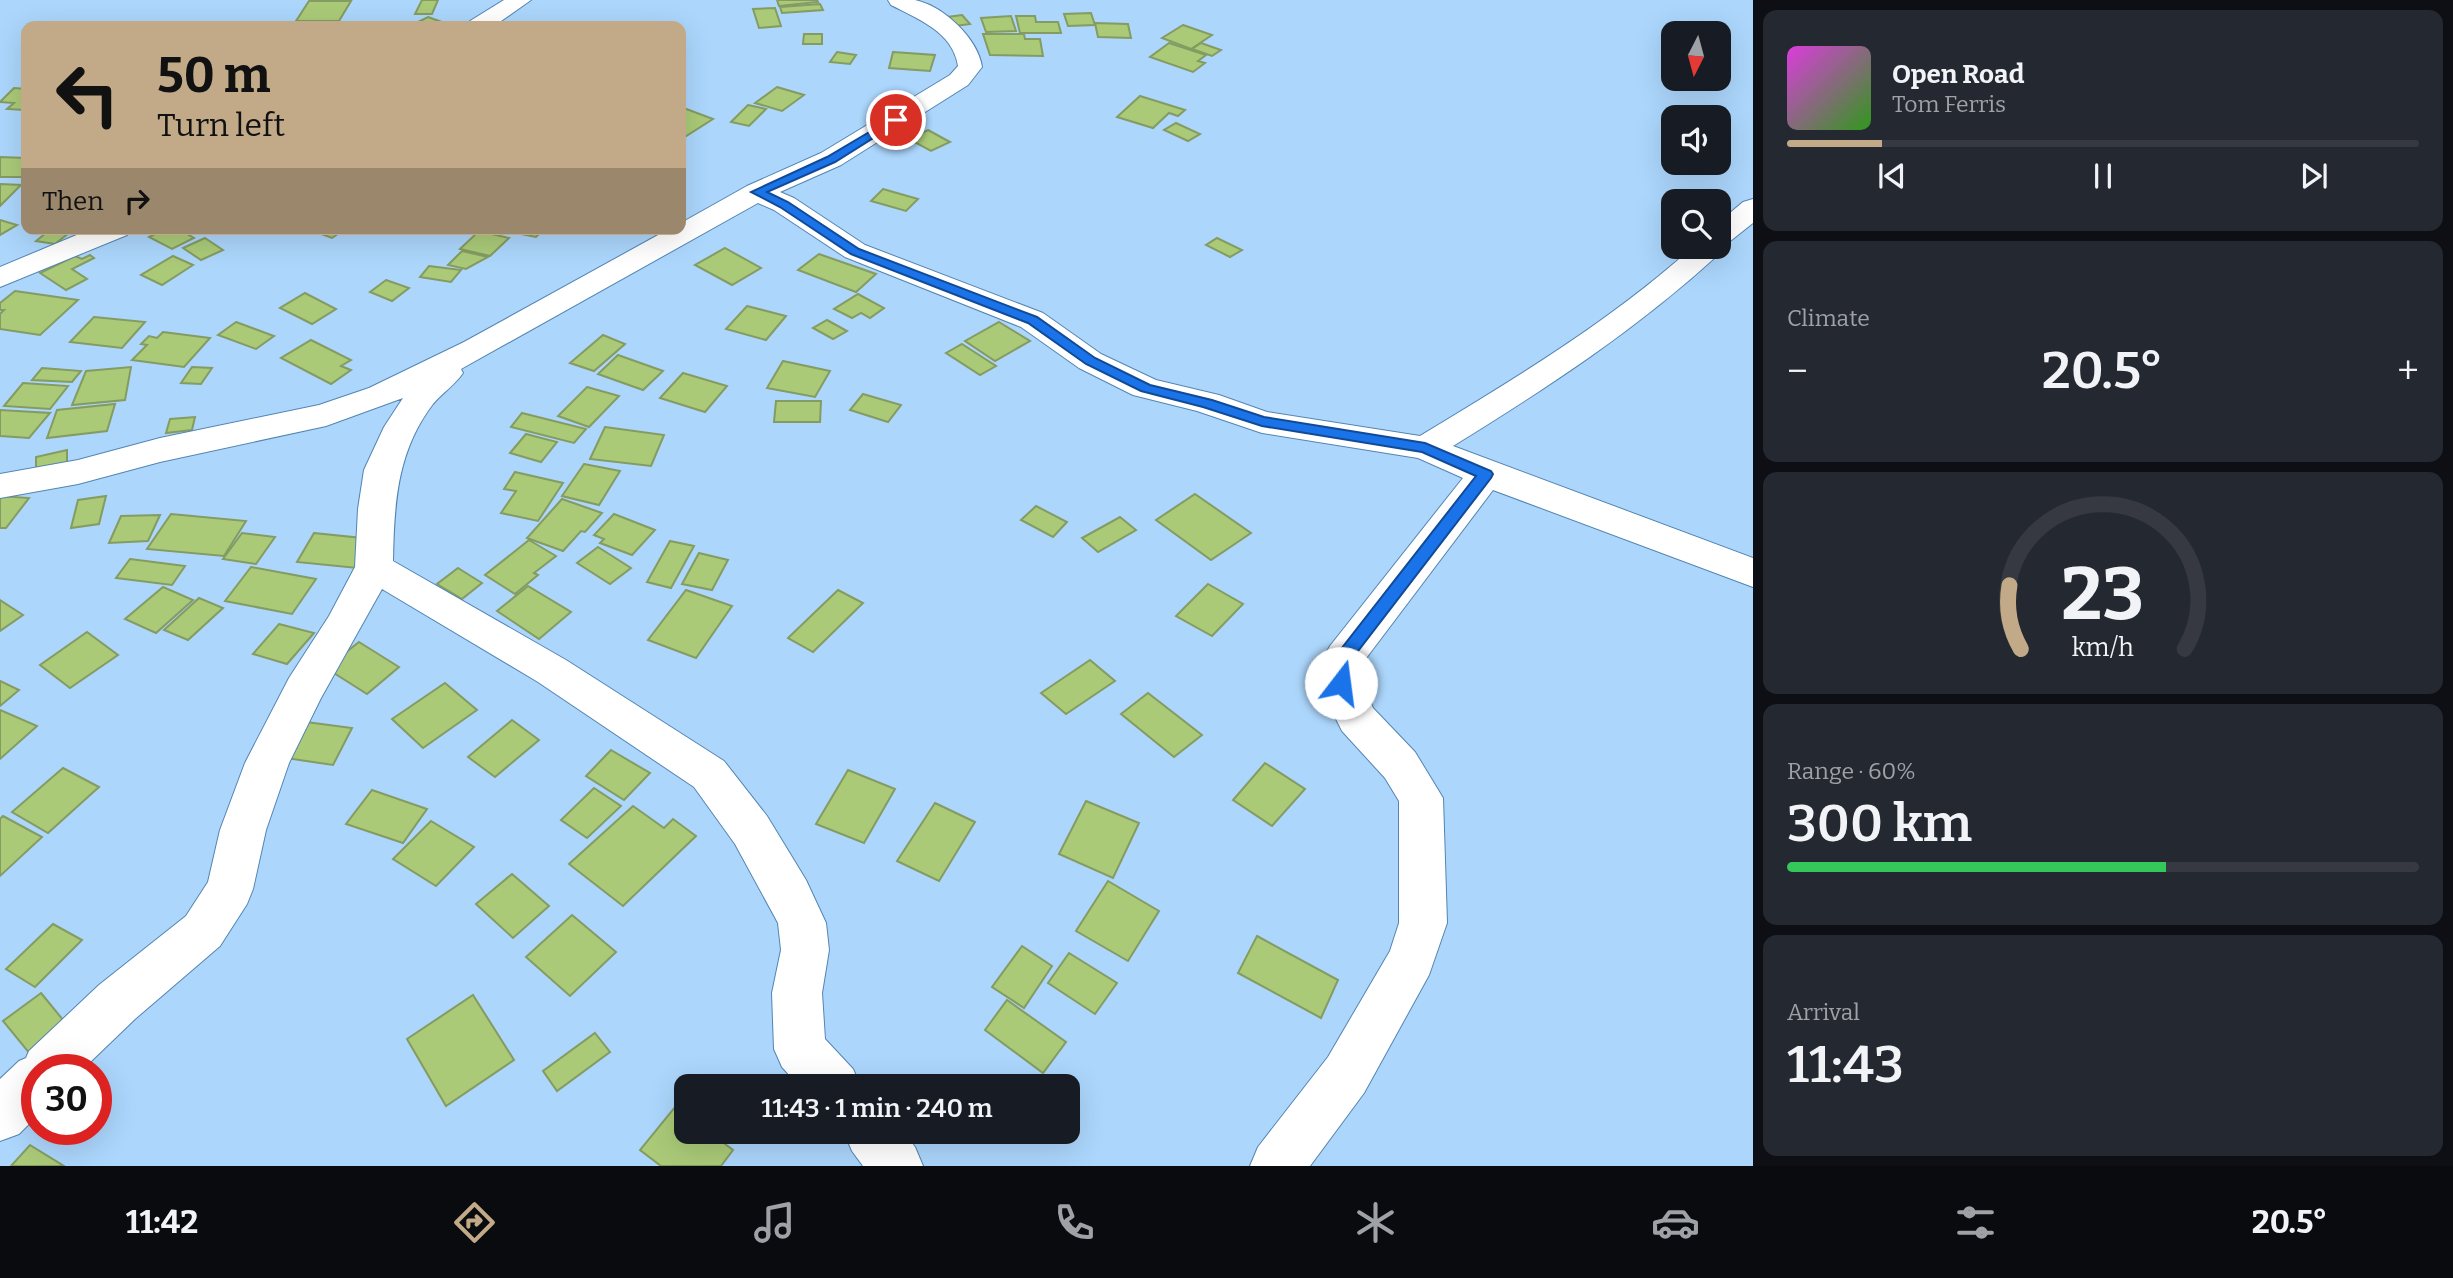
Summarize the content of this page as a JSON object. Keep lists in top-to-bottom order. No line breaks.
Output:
{"north":"bottom","page":{"turn":["50 m","Turn left"],"song":["Open Road","Tom Ferris"],"then":"Then","tile":["Climate",["Range · 60%","300 km"],["Arrival","11:43"]],"heat":["−","20.5°","+"],"limit":"30","trip":"11:43 · 1 min · 240 m","tabs":["11:42","20.5°"],"gauge":["23","km/h"]}}
